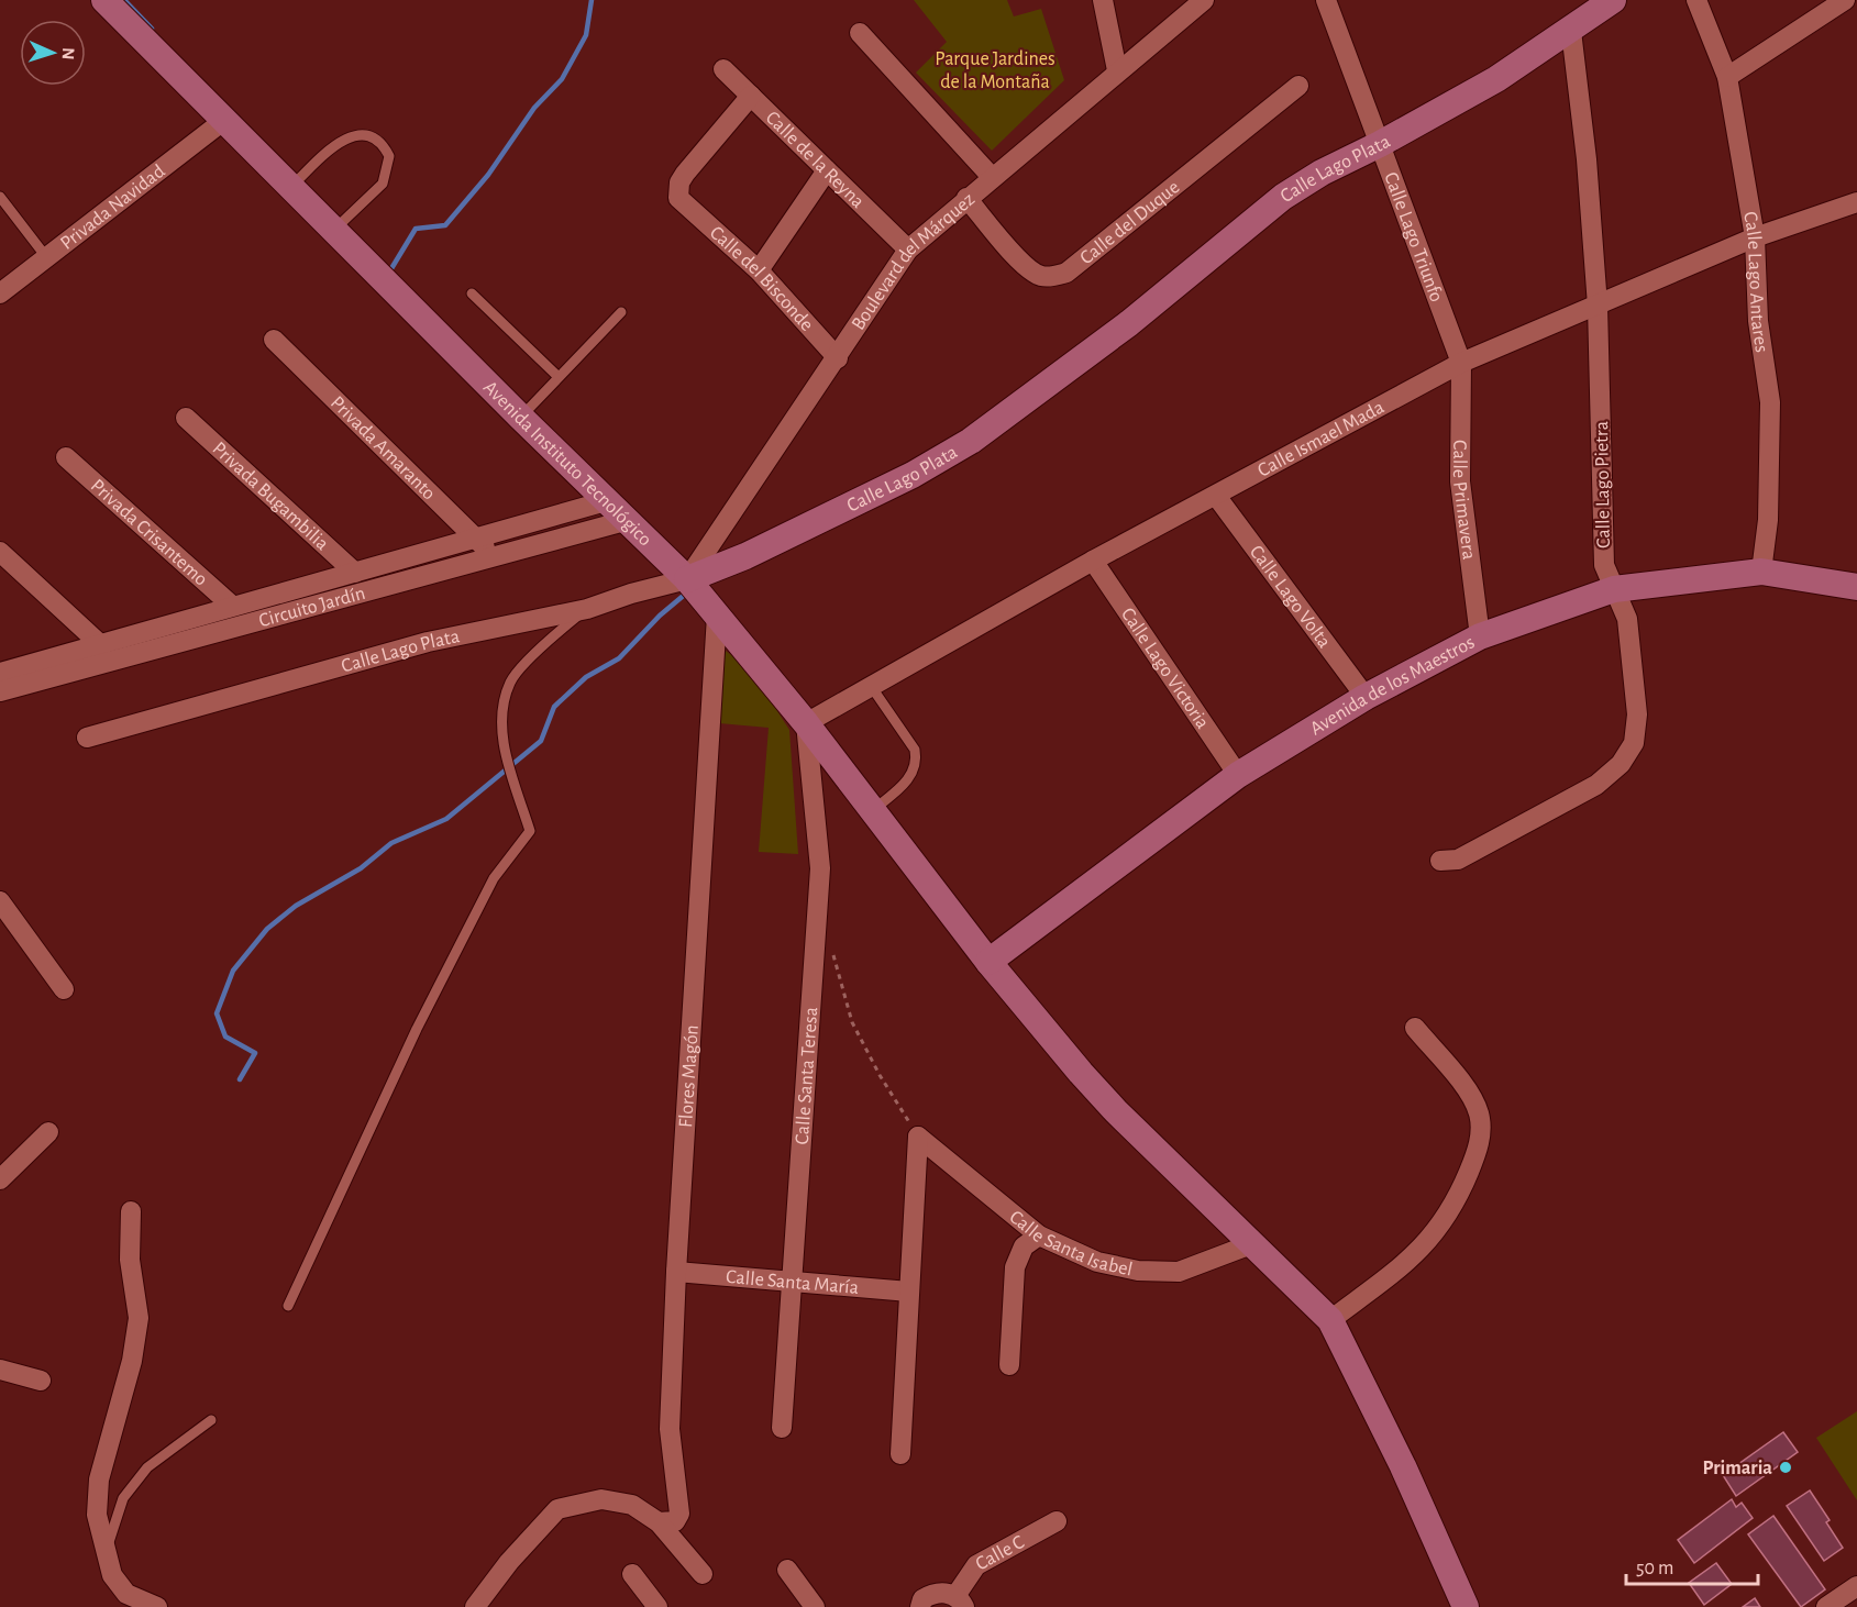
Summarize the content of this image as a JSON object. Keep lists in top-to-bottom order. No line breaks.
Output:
{"streets":{"street":["Calle de la Reyna","Calle Lago Plata","Privada Navidad","Calle del Duque","Calle Lago Triunfo","Boulevard del Márquez","Calle del Bisconde","Calle Lago Antares","Calle Ismael Mada","Privada Amaranto","Avenida Instituto Tecnológico","Calle Lago Pietra","Privada Bugambilia","Calle Primavera","Privada Crisantemo","Calle Lago Volta","Circuito Jardín","Calle Lago Victoria","Avenida de los Maestros","Calle Santa Teresa","Flores Magón","Calle Santa Isabel","Calle Santa María","Calle C"]},"crossings":[["Calle de la Reyna","Boulevard del Márquez"],["Calle de la Reyna","Calle del Bisconde"],["Calle Lago Plata","Calle Lago Triunfo"],["Calle Lago Plata","Boulevard del Márquez"],["Calle Lago Plata","Avenida Instituto Tecnológico"],["Calle Lago Plata","Calle Lago Pietra"],["Privada Navidad","Avenida Instituto Tecnológico"],["Calle del Duque","Boulevard del Márquez"],["Calle Lago Triunfo","Calle Ismael Mada"],["Calle Lago Triunfo","Calle Primavera"],["Boulevard del Márquez","Calle del Bisconde"],["Boulevard del Márquez","Avenida Instituto Tecnológico"],["Calle Lago Antares","Calle Ismael Mada"],["Calle Lago Antares","Avenida de los Maestros"],["Calle Ismael Mada","Avenida Instituto Tecnológico"],["Calle Ismael Mada","Calle Lago Pietra"],["Calle Ismael Mada","Calle Primavera"],["Calle Ismael Mada","Calle Lago Volta"],["Calle Ismael Mada","Calle Lago Victoria"],["Calle Ismael Mada","Calle Santa Teresa"],["Privada Amaranto","Circuito Jardín"],["Avenida Instituto Tecnológico","Circuito Jardín"],["Avenida Instituto Tecnológico","Avenida de los Maestros"],["Avenida Instituto Tecnológico","Calle Santa Teresa"],["Avenida Instituto Tecnológico","Flores Magón"],["Avenida Instituto Tecnológico","Calle Santa Isabel"],["Calle Lago Pietra","Avenida de los Maestros"],["Privada Bugambilia","Circuito Jardín"],["Calle Primavera","Avenida de los Maestros"],["Privada Crisantemo","Circuito Jardín"],["Calle Lago Volta","Avenida de los Maestros"],["Calle Lago Victoria","Avenida de los Maestros"],["Calle Santa Teresa","Calle Santa María"],["Flores Magón","Calle Santa María"]],"parks":["Parque Jardines de la Montaña"],"places":["Primaria"],"scale_bar":"50 m","north":"right"}
